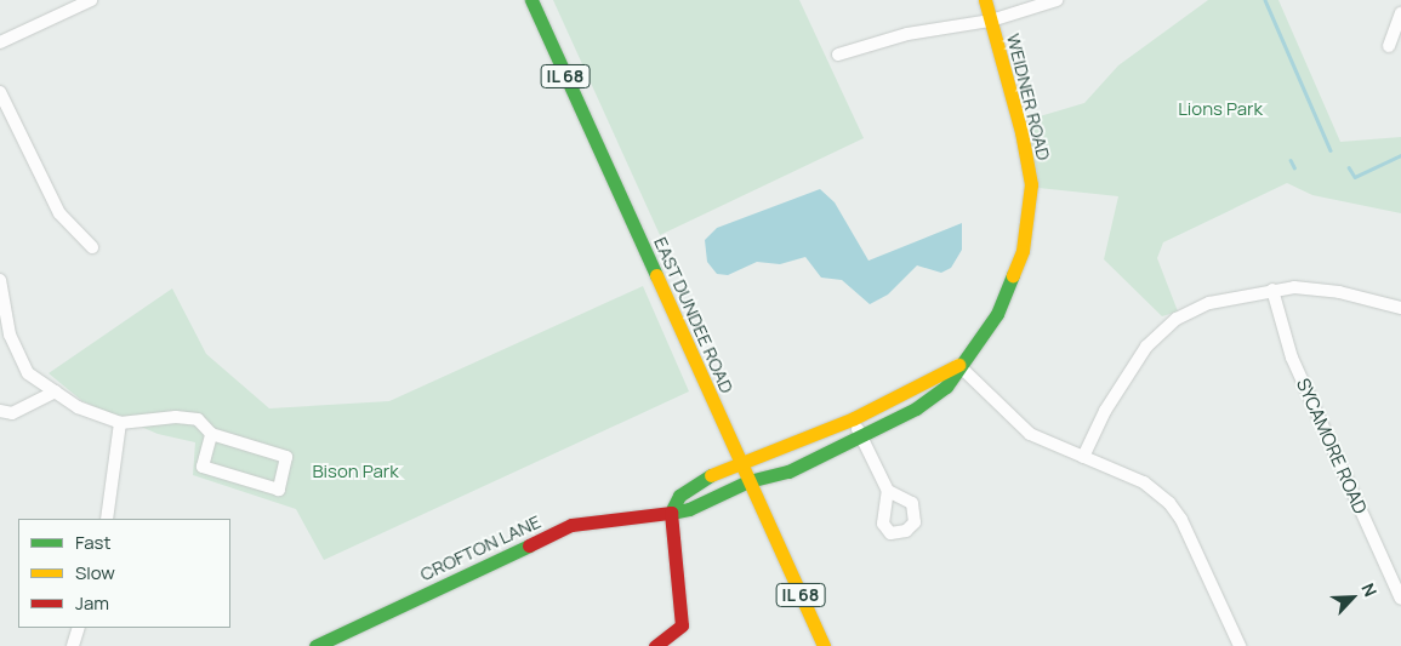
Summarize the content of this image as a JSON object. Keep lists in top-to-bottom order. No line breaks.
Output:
{"streets":{"street":["IL 68","WEIDNER ROAD","EAST DUNDEE ROAD","SYCAMORE ROAD","CROFTON LANE"]},"crossings":[["WEIDNER ROAD","EAST DUNDEE ROAD"],["WEIDNER ROAD","CROFTON LANE"],["EAST DUNDEE ROAD","CROFTON LANE"]],"parks":["Lions Park","Bison Park"],"legend":["Fast","Slow","Jam"],"north":"top right"}
